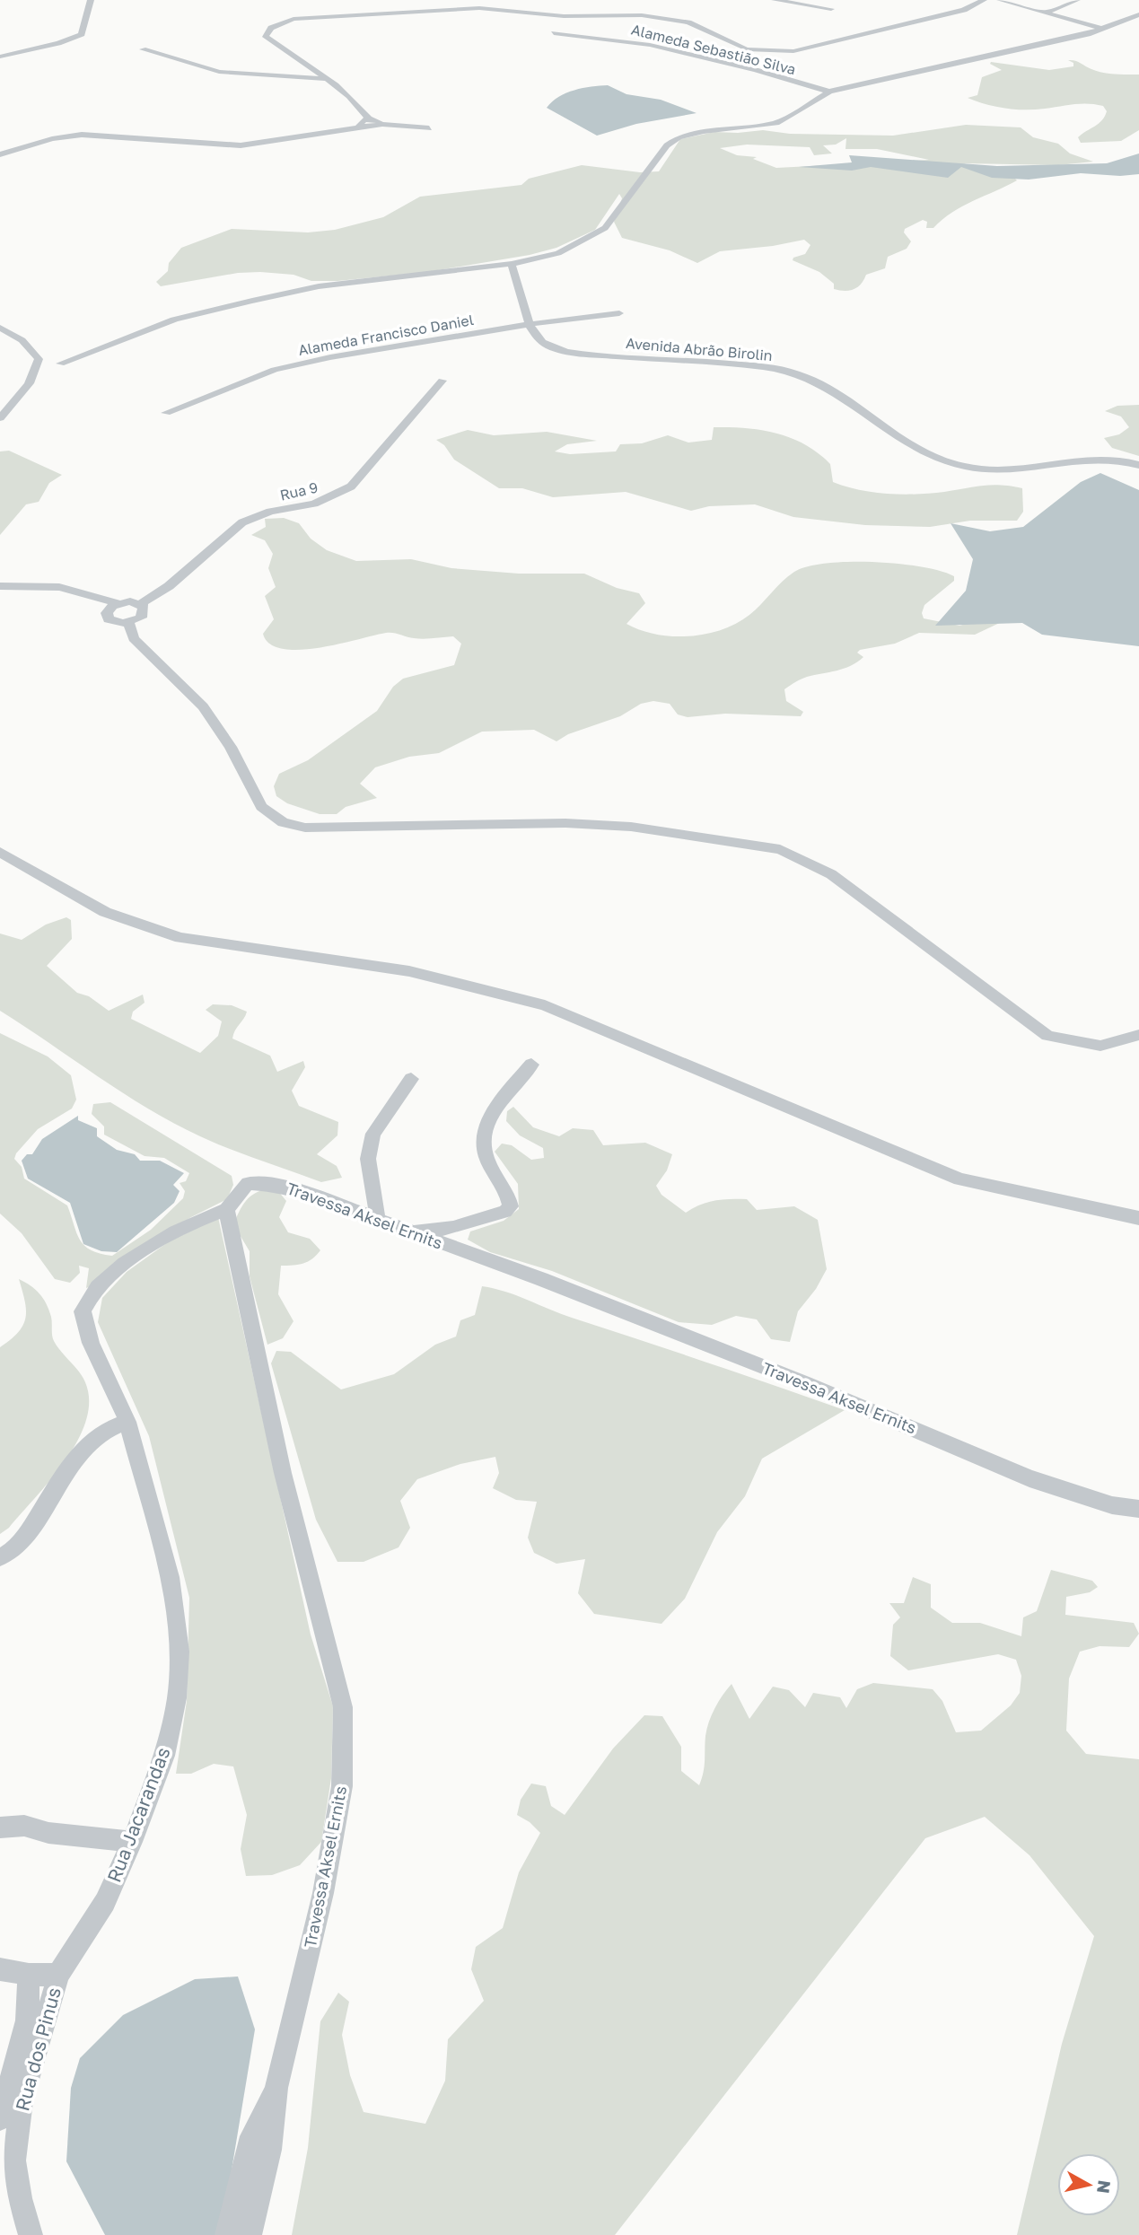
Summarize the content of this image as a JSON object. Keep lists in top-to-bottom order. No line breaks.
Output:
{"streets":{"street":["Alameda Sebastião Silva","Alameda Francisco Daniel","Avenida Abrão Birolin","Rua 9","Travessa Aksel Ernits","Rua Jacarandas","Rua dos Pinus"]},"crossings":[["Alameda Francisco Daniel","Avenida Abrão Birolin"],["Travessa Aksel Ernits","Rua Jacarandas"],["Rua Jacarandas","Rua dos Pinus"]],"north":"right"}
